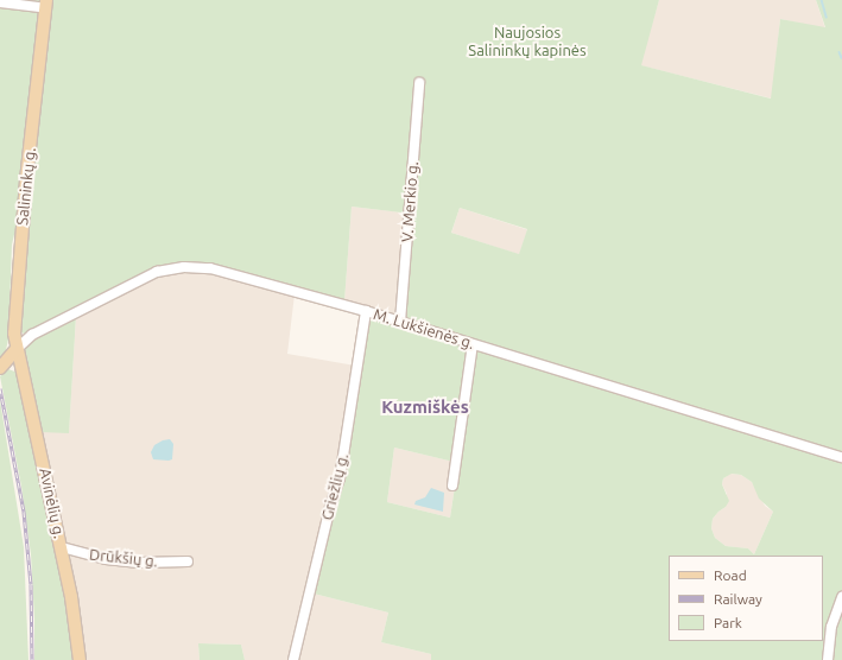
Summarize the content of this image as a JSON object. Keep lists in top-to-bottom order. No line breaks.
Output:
{"streets":{"main road":["Salininkų g.","Avinėlių g."],"street":["V. Merkio g.","M. Lukšienės g.","Griežlių g.","Drūkšių g."]},"crossings":[["Salininkų g.","M. Lukšienės g."],["Salininkų g.","Avinėlių g."],["V. Merkio g.","M. Lukšienės g."],["M. Lukšienės g.","Griežlių g."],["M. Lukšienės g.","Avinėlių g."],["Avinėlių g.","Drūkšių g."]],"districts":["Kuzmiškės"],"parks":["Naujosios Salininkų kapinės"],"legend":["Road","Railway","Park"]}
